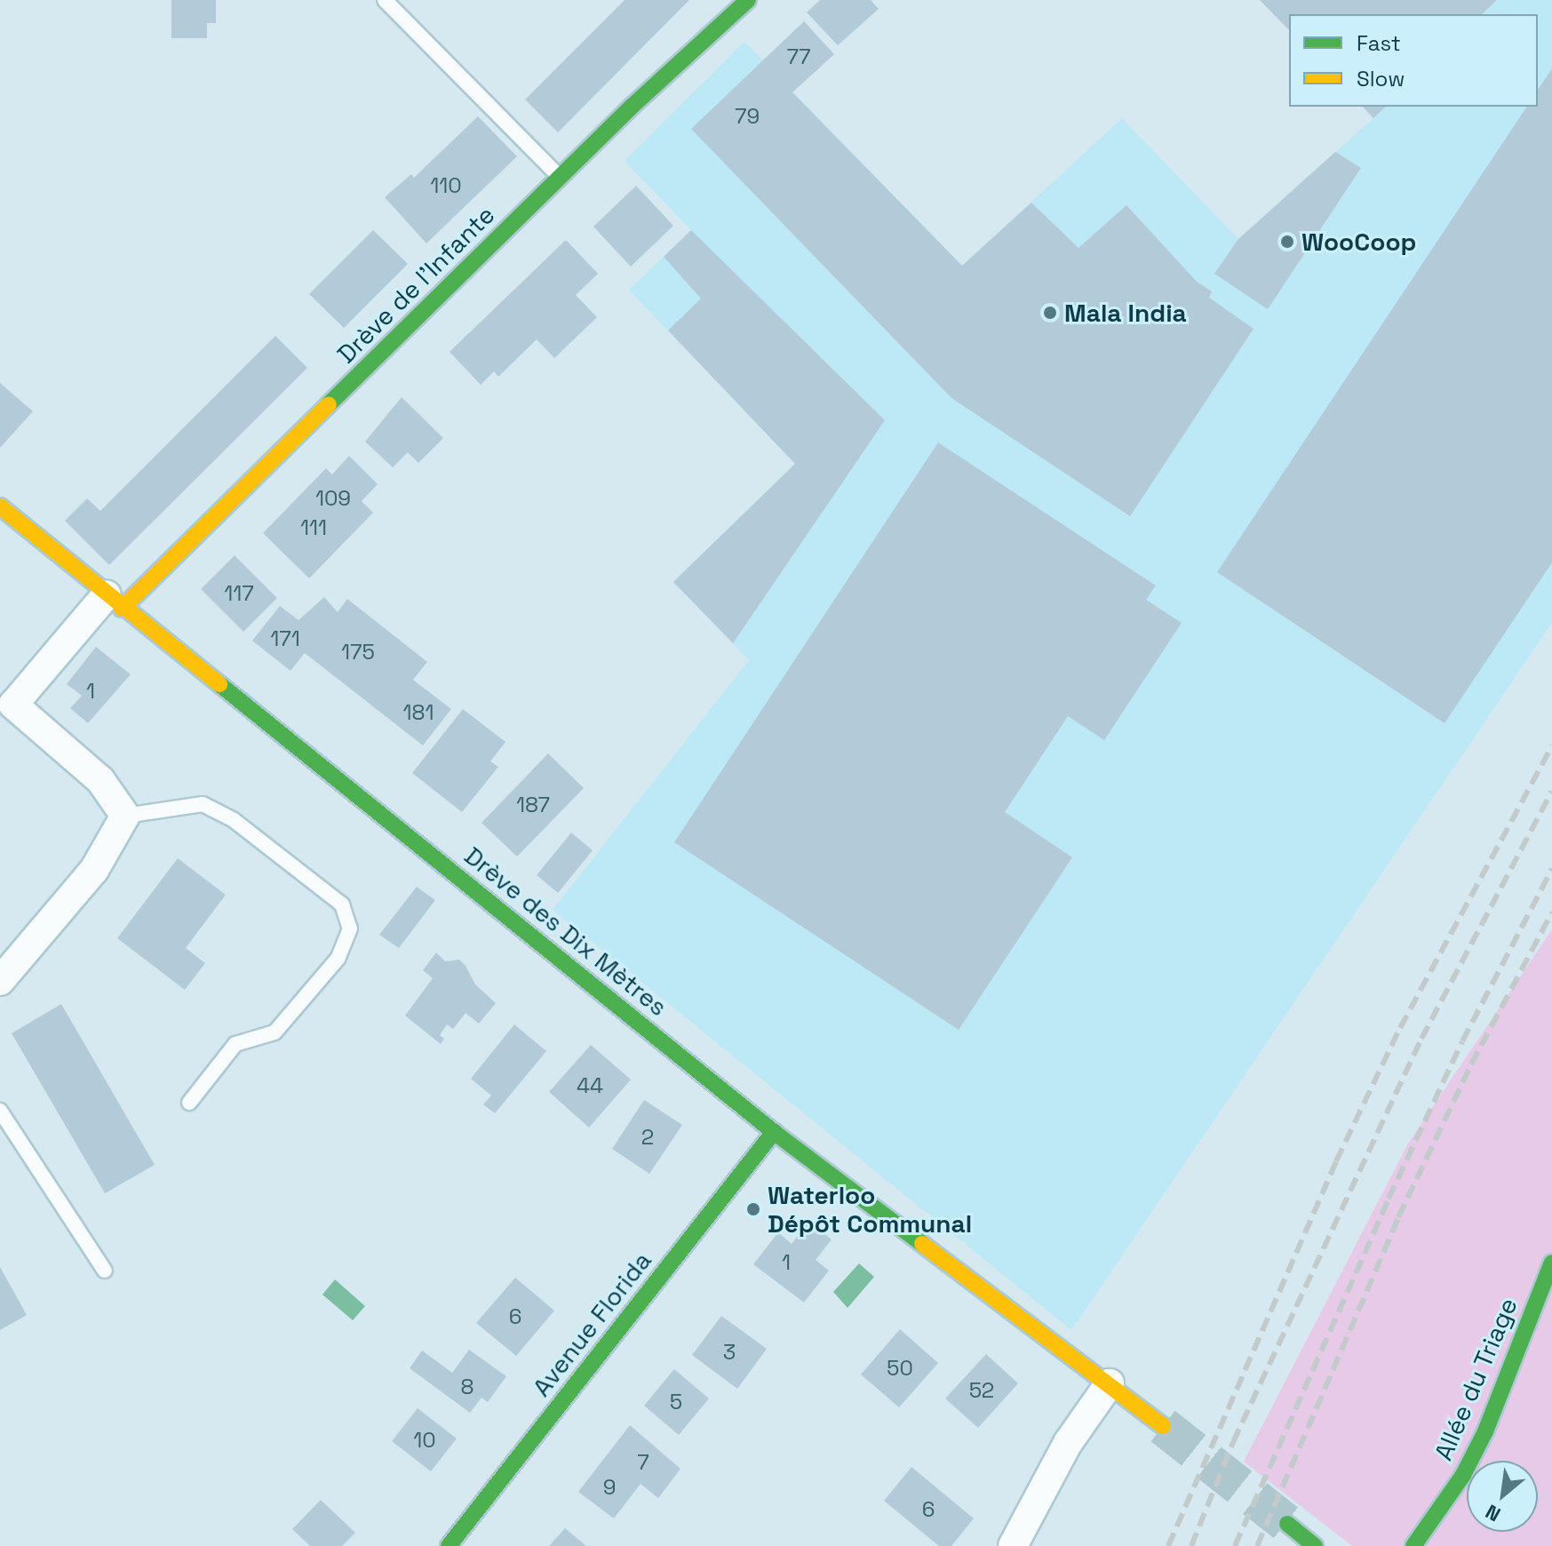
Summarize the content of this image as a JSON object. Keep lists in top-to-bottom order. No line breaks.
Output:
{"streets":{"street":["Drève de l'Infante","Drève des Dix Mètres","Avenue Florida","Allée du Triage"]},"crossings":[["Drève de l'Infante","Drève des Dix Mètres"],["Drève des Dix Mètres","Avenue Florida"]],"places":["WooCoop","Mala India","Waterloo Dépôt Communal"],"house_numbers":["77","79","110","109","111","117","171","175","1","181","187","44","2","1","6","3","50","8","52","5","10","7","9","6"],"legend":["Fast","Slow"],"north":"bottom left"}
